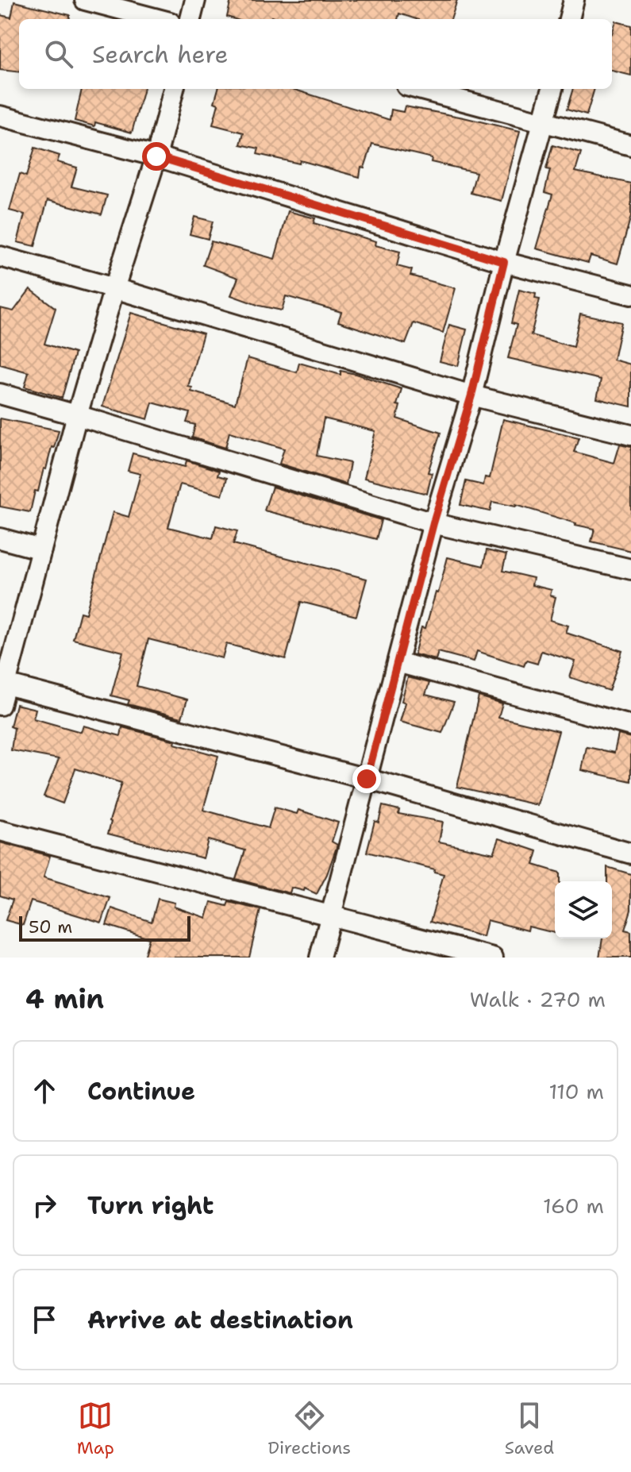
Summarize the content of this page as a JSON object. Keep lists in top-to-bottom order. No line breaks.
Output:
{"scale_bar":"50 m","page":{"search":"Search here","scale":"50 m","heading":["4 min","Walk · 270 m"],"list":[["Continue","110 m"],["Turn right","160 m"],"Arrive at destination"],"nav":["Map","Directions","Saved"]}}
